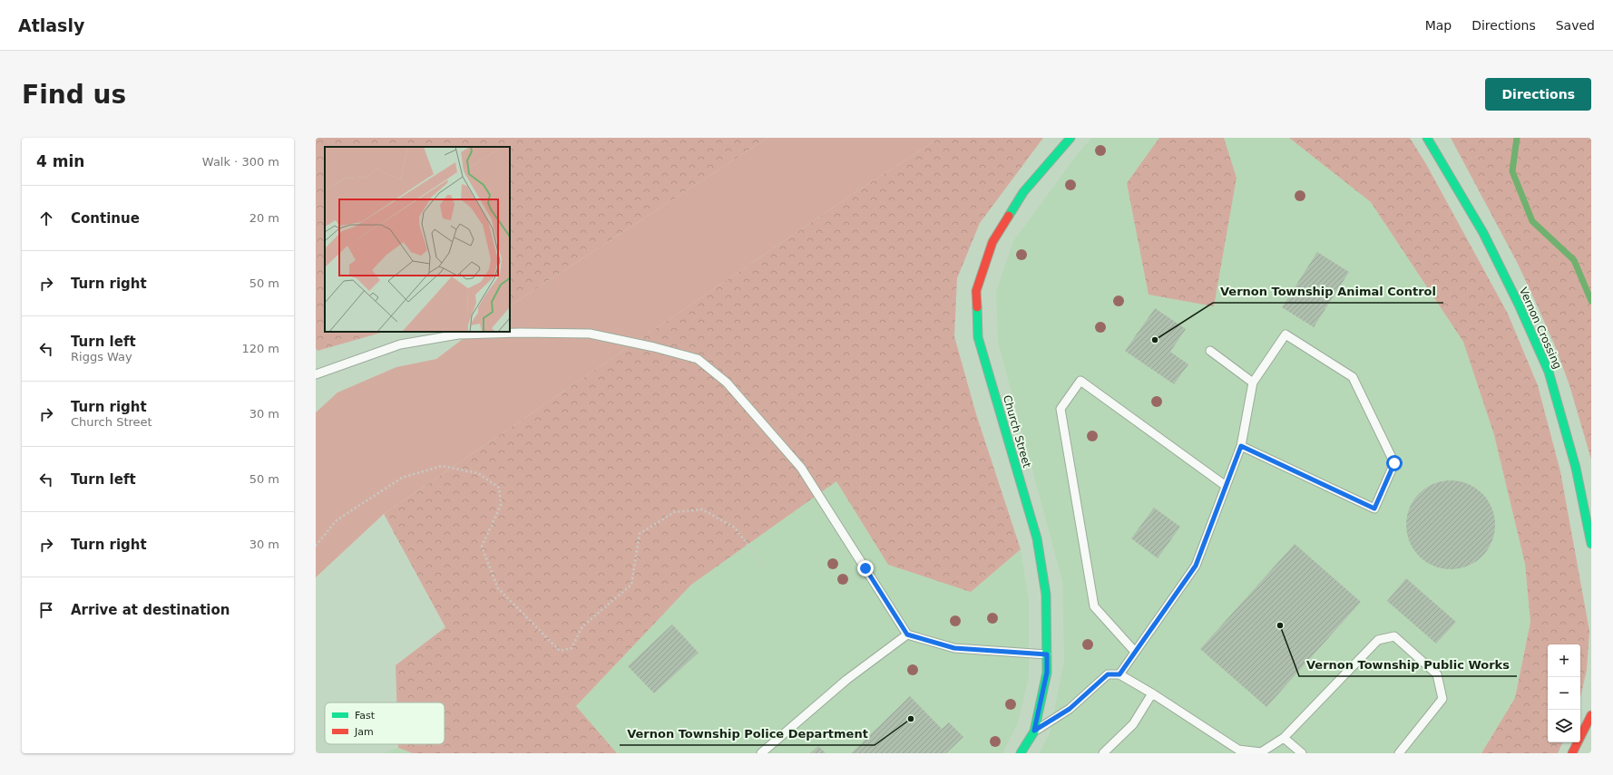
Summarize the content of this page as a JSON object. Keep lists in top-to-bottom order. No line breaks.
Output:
{"streets":{"street":["Vernon Crossing","Church Street"]},"places":["Vernon Township Animal Control","Vernon Township Public Works","Vernon Township Police Department"],"legend":["Fast","Jam"],"page":{"header":"Atlasly","nav":["Map","Directions","Saved"],"buttons":"Directions","title":"Find us","heading":["4 min","Walk · 300 m"],"list":[["Continue","20 m"],["Turn right","50 m"],["Turn left","Riggs Way","120 m"],["Turn right","Church Street","30 m"],["Turn left","50 m"],["Turn right","30 m"],"Arrive at destination"],"map_buttons":["+","−"]}}
